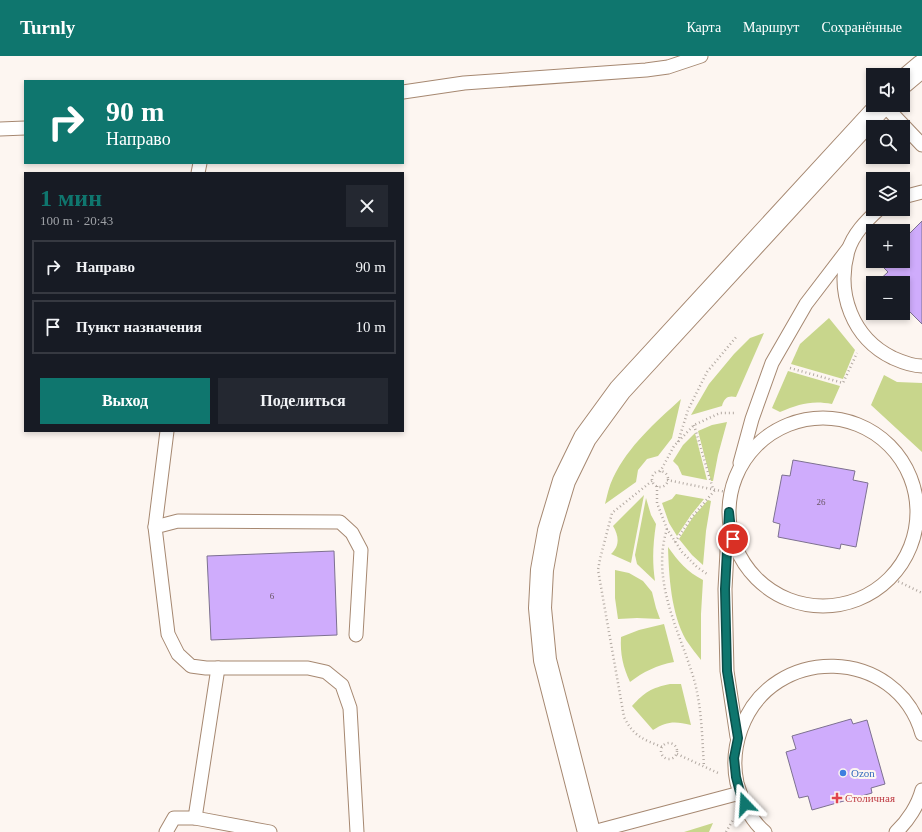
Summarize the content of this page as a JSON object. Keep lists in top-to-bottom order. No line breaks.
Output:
{"places":{"other":["Ozon"],"health":["Столичная"]},"house_numbers":["26","6"],"page":{"header":"Turnly","nav":["Карта","Маршрут","Сохранённые"],"map_buttons":["+","−"],"turn":["90 m","Направо"],"heading":["1 мин","100 m · 20:43"],"list":[{"name":"Направо","value":"90 m"},{"name":"Пункт назначения","value":"10 m"}],"buttons":["Выход","Поделиться"]}}
